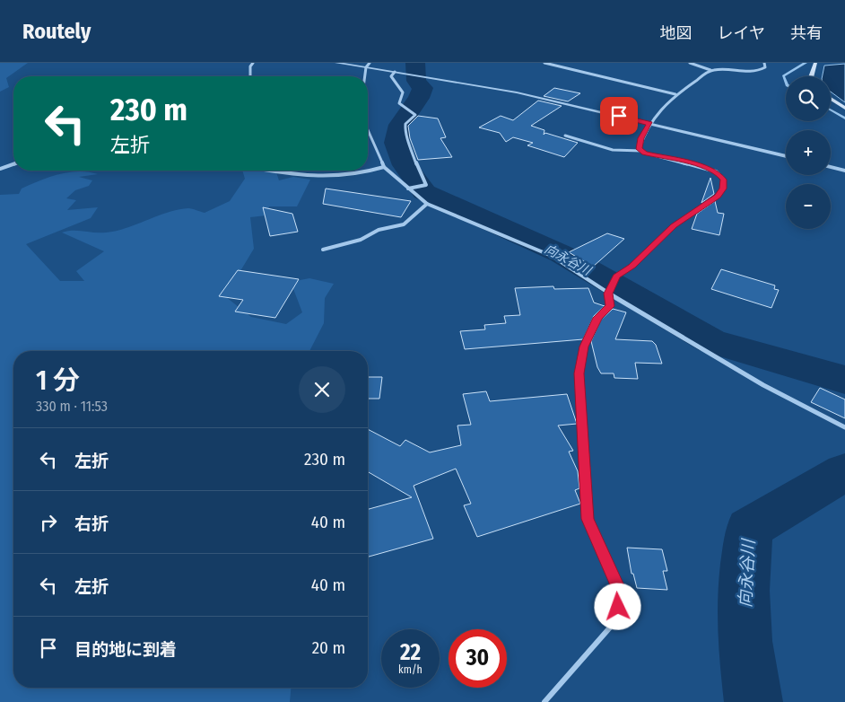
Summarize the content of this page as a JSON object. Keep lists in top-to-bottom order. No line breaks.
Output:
{"water":["向永谷川"],"page":{"header":"Routely","nav":["地図","レイヤ","共有"],"map_buttons":["+","−"],"turn":["230 m","左折"],"heading":["1 分","330 m · 11:53"],"list":[{"name":"左折","value":"230 m"},{"name":"右折","value":"40 m"},{"name":"左折","value":"40 m"},{"name":"目的地に到着","value":"20 m"}],"speed":"22 km/h","limit":"30"}}
